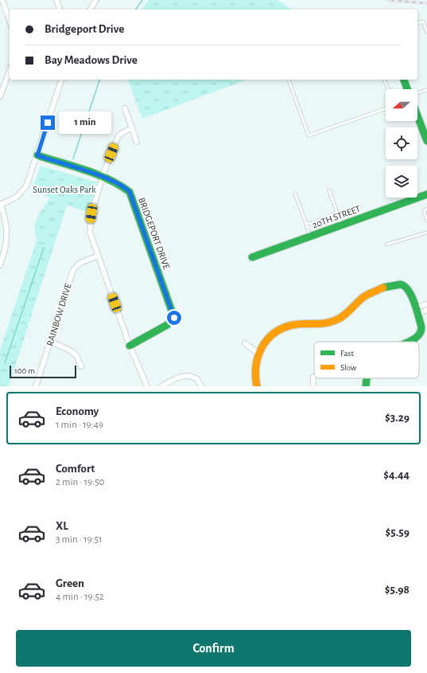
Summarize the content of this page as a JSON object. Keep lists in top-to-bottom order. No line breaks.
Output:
{"streets":{"street":["20TH STREET","BRIDGEPORT DRIVE","RAINBOW DRIVE"]},"parks":["Sunset Oaks Park"],"legend":["Fast","Slow"],"scale_bar":"100 m","north":"left","page":{"banner":["Bridgeport Drive","Bay Meadows Drive"],"bubble":"1 min","scale":"100 m","list":[{"name":"Economy","note":"1 min · 19:49","value":"$3.29"},{"name":"Comfort","note":"2 min · 19:50","value":"$4.44"},{"name":"XL","note":"3 min · 19:51","value":"$5.59"},{"name":"Green","note":"4 min · 19:52","value":"$5.98"}],"buttons":"Confirm"}}
